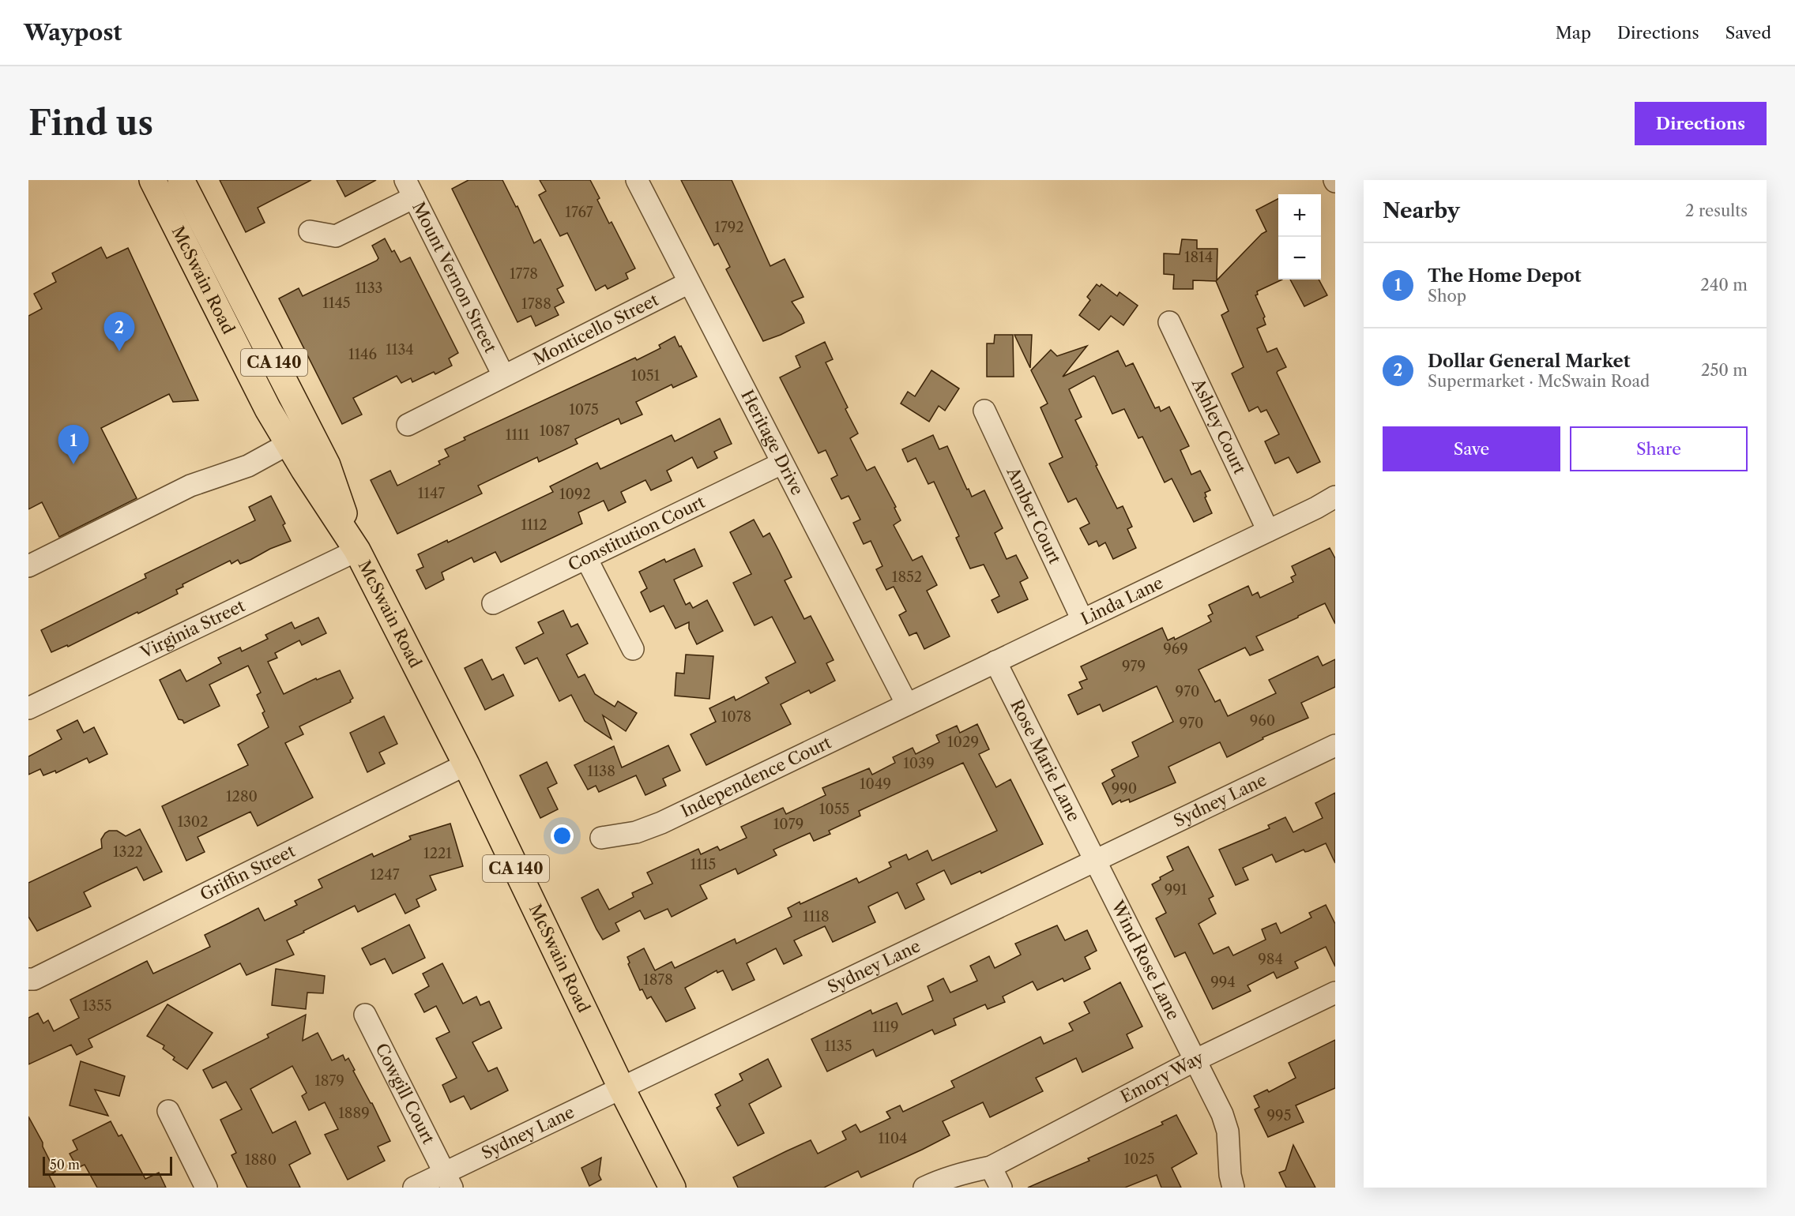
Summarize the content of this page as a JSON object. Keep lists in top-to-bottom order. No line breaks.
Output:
{"streets":{"main road":["McSwain Road","CA 140"],"street":["Mount Vernon Street","Monticello Street","Ashley Court","Heritage Drive","Amber Court","Constitution Court","Linda Lane","Virginia Street","Rose Marie Lane","Independence Court","Sydney Lane","Griffin Street","Wind Rose Lane","Emory Way","Cowgill Court"]},"crossings":[["Mount Vernon Street","Monticello Street"],["McSwain Road","Virginia Street"],["McSwain Road","Sydney Lane"],["McSwain Road","Griffin Street"],["Monticello Street","Heritage Drive"],["Ashley Court","Linda Lane"],["Heritage Drive","Constitution Court"],["Heritage Drive","Linda Lane"],["Heritage Drive","Independence Court"],["Amber Court","Linda Lane"],["Linda Lane","Rose Marie Lane"],["Linda Lane","Independence Court"],["Rose Marie Lane","Sydney Lane"],["Rose Marie Lane","Wind Rose Lane"],["Sydney Lane","Wind Rose Lane"],["Sydney Lane","Cowgill Court"],["Wind Rose Lane","Emory Way"]],"house_numbers":["1767","1792","1814","1778","1133","1145","1788","1134","1146","1051","1075","1087","1111","1147","1092","1112","1852","969","979","970","1078","960","970","1029","1039","1138","1049","990","1280","1055","1302","1079","1322","1221","1115","1247","991","1118","984","1878","994","1355","1119","1135","1879","1889","995","1104","1025","1880"],"scale_bar":"50 m","page":{"header":"Waypost","nav":["Map","Directions","Saved"],"buttons":["Directions",["Save","Share"]],"title":"Find us","heading":["Nearby","2 results"],"map_buttons":["+","−"],"list":[{"mark":"1","name":"The Home Depot","note":"Shop","value":"240 m"},{"mark":"2","name":"Dollar General Market","note":"Supermarket · McSwain Road","value":"250 m"}],"pins":["2","1"],"scale":"50 m"}}
